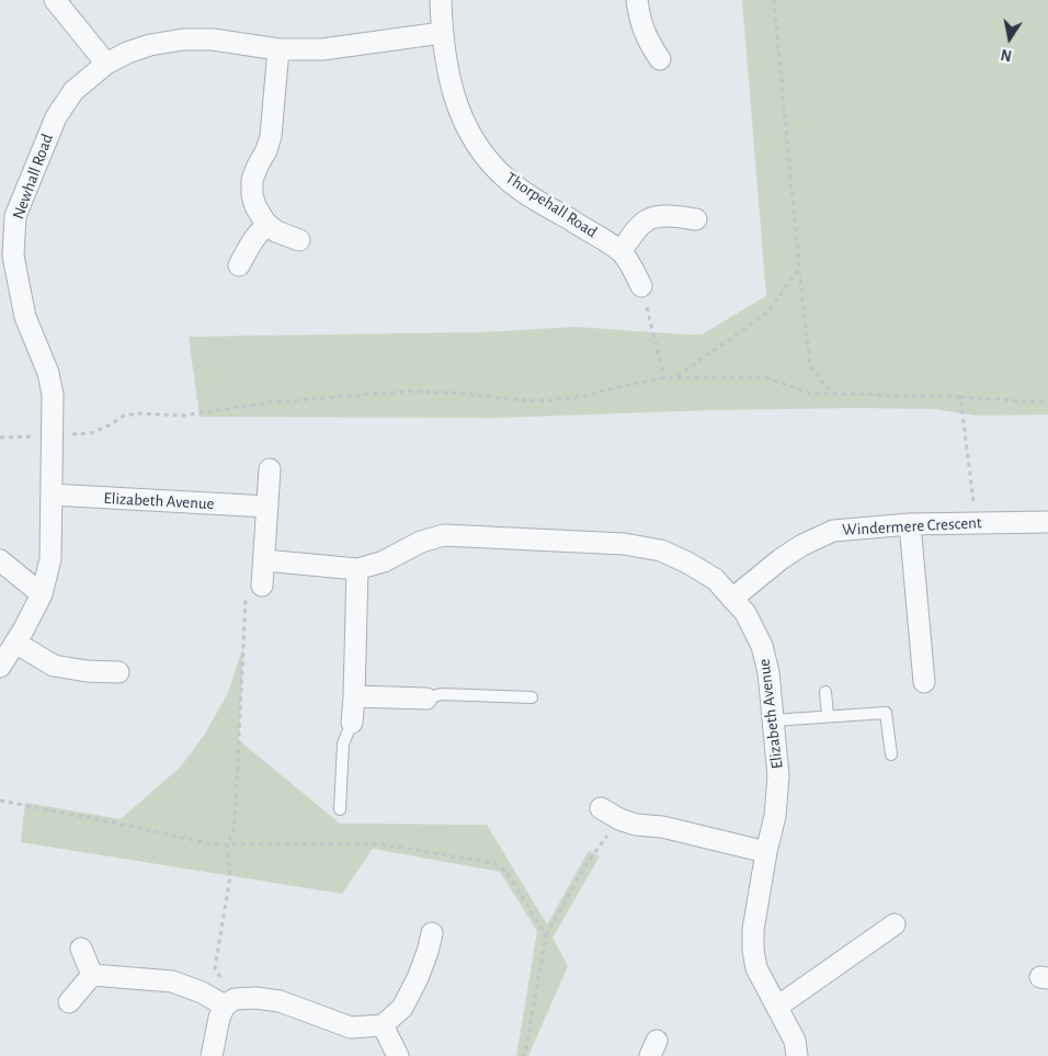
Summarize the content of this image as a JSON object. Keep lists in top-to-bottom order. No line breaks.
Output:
{"streets":{"street":["Newhall Road","Thorpehall Road","Elizabeth Avenue","Windermere Crescent"]},"crossings":[["Newhall Road","Thorpehall Road"],["Newhall Road","Elizabeth Avenue"],["Elizabeth Avenue","Windermere Crescent"]],"north":"bottom"}
